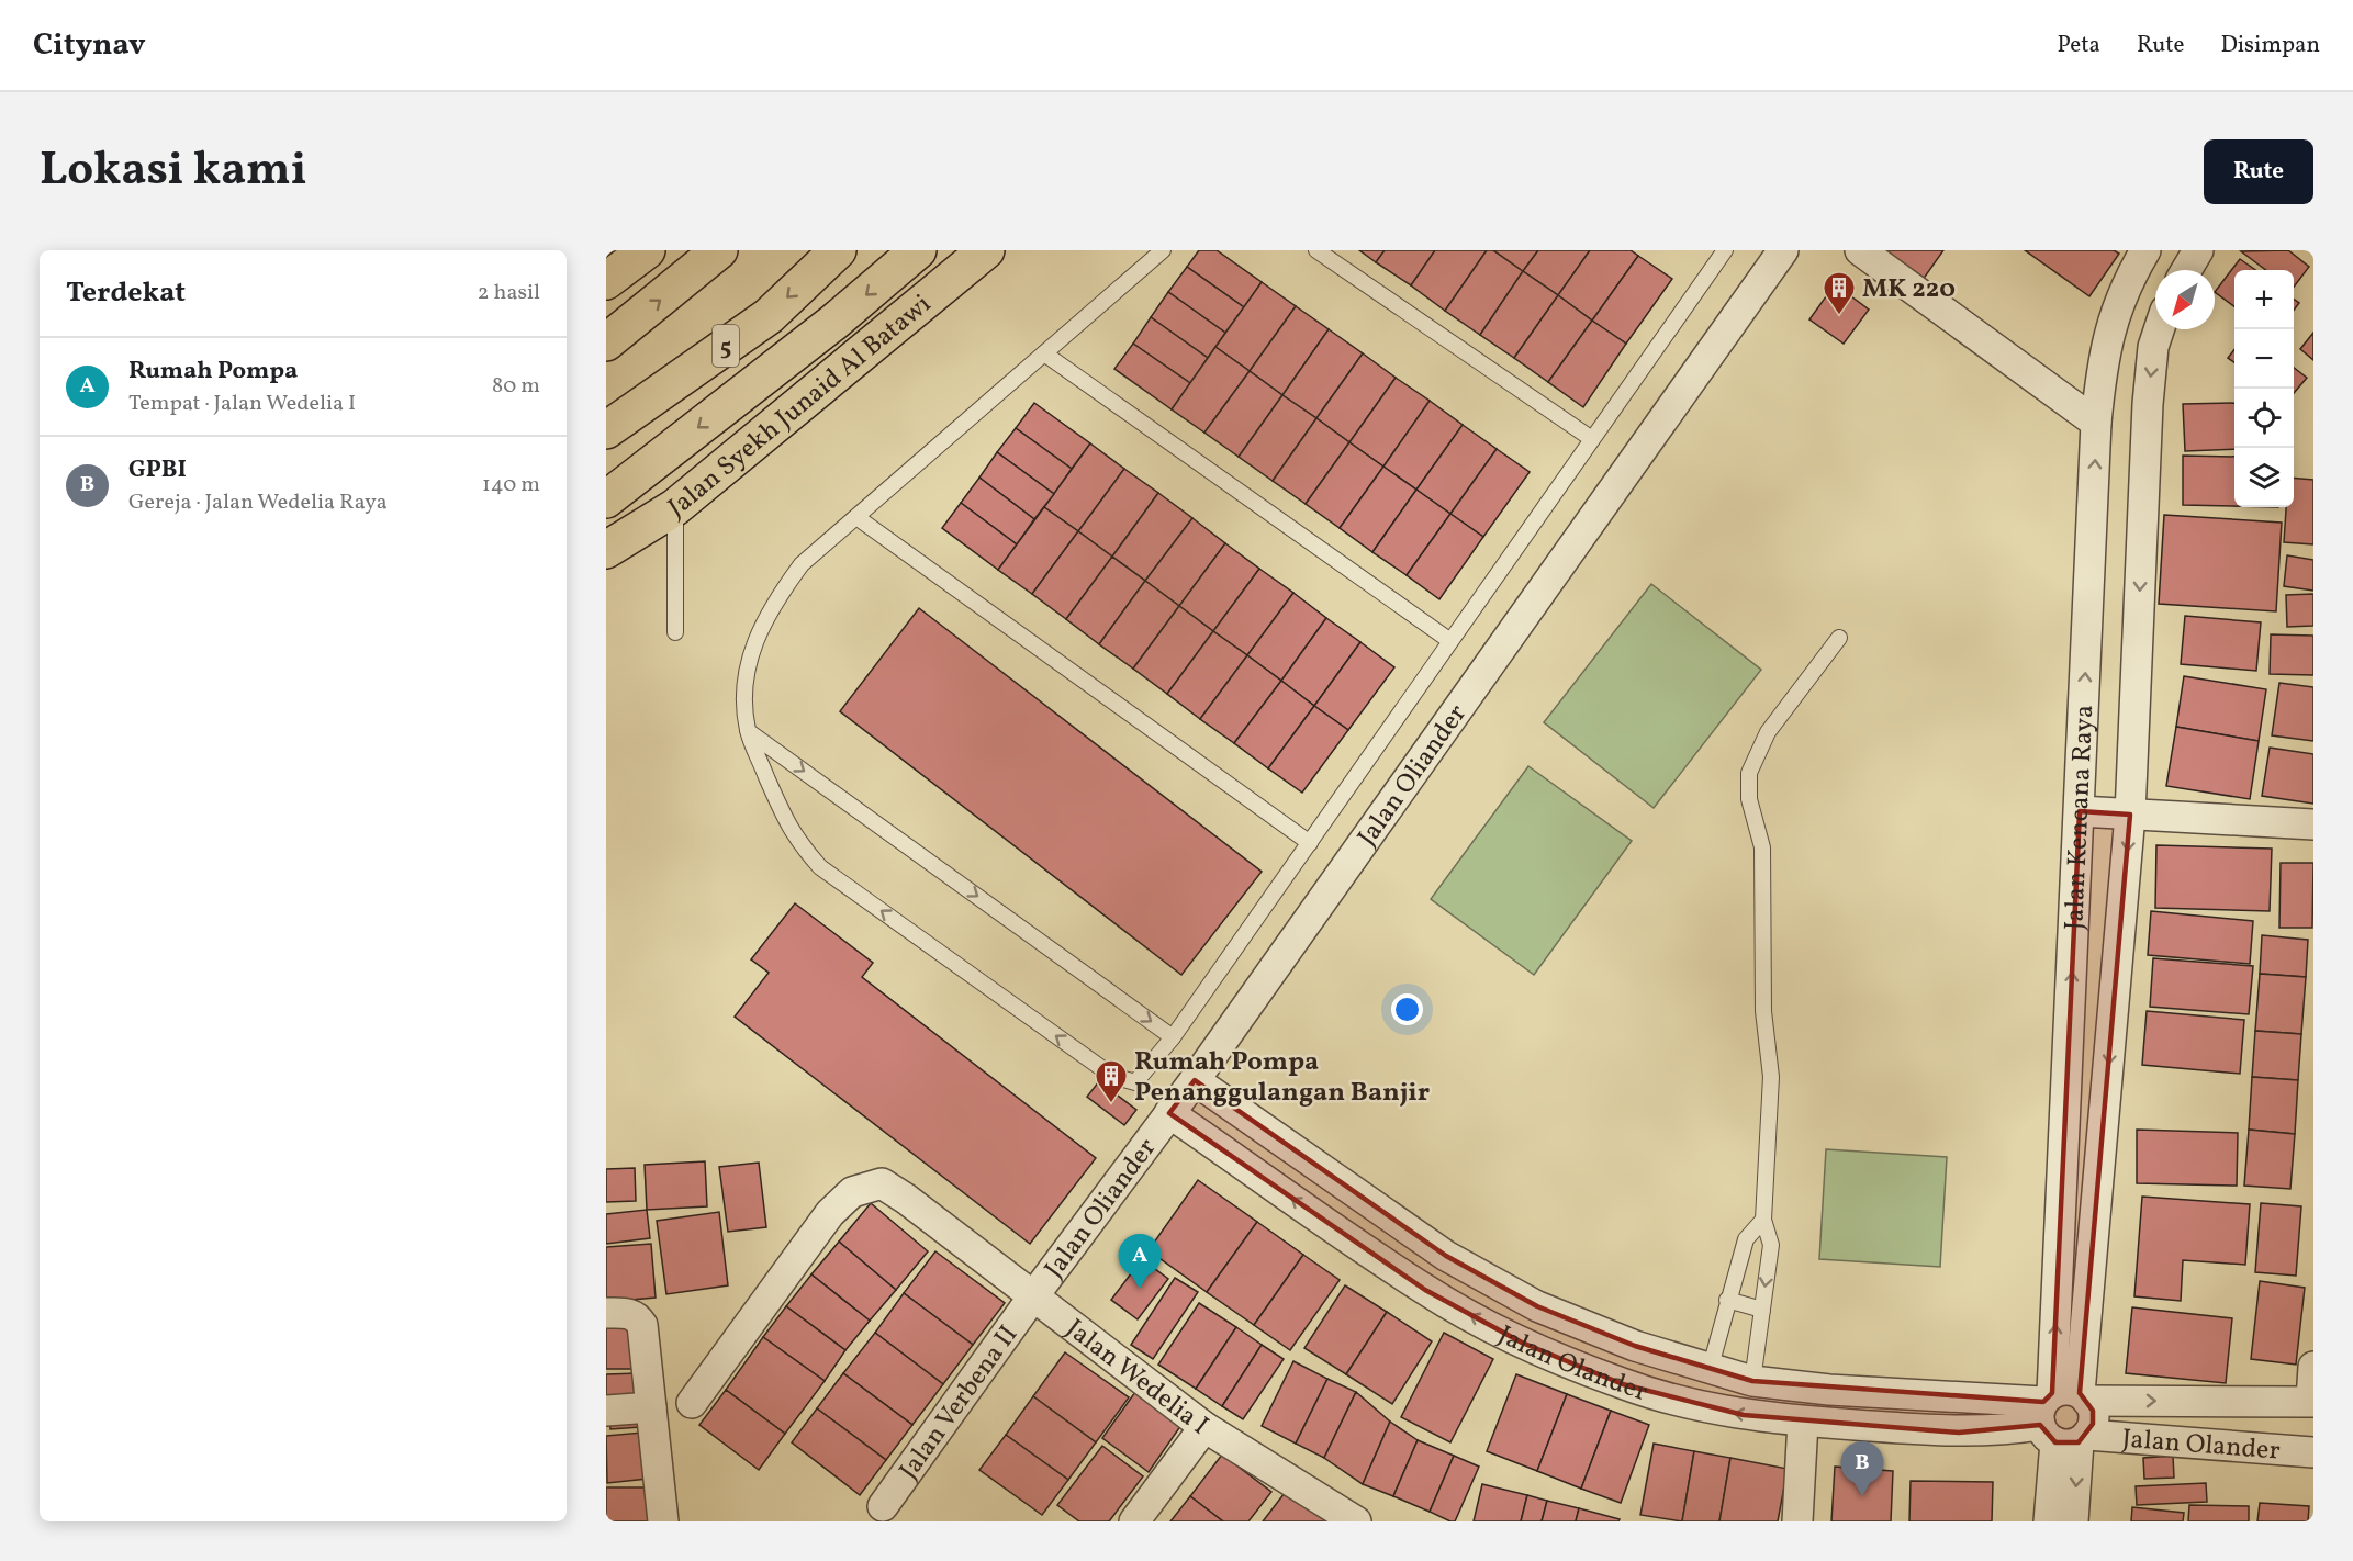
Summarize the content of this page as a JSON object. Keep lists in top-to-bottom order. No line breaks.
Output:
{"streets":{"main road":["5","Jalan Syekh Junaid Al Batawi"],"street":["Jalan Oliander","Jalan Kencana Raya","Jalan Olander","Jalan Wedelia I","Jalan Verbena II"]},"crossings":[["Jalan Oliander","Jalan Olander"],["Jalan Oliander","Jalan Wedelia I"],["Jalan Oliander","Jalan Verbena II"],["Jalan Kencana Raya","Jalan Olander"],["Jalan Wedelia I","Jalan Verbena II"]],"places":{"building":["MK 220","Rumah Pompa Penanggulangan Banjir"]},"north":"bottom left","page":{"header":"Citynav","nav":["Peta","Rute","Disimpan"],"title":"Lokasi kami","buttons":"Rute","heading":["Terdekat","2 hasil"],"map_buttons":["+","−"],"list":[{"mark":"A","name":"Rumah Pompa","note":"Tempat · Jalan Wedelia I","value":"80 m"},{"mark":"B","name":"GPBI","note":"Gereja · Jalan Wedelia Raya","value":"140 m"}],"pins":["A","B"]}}
